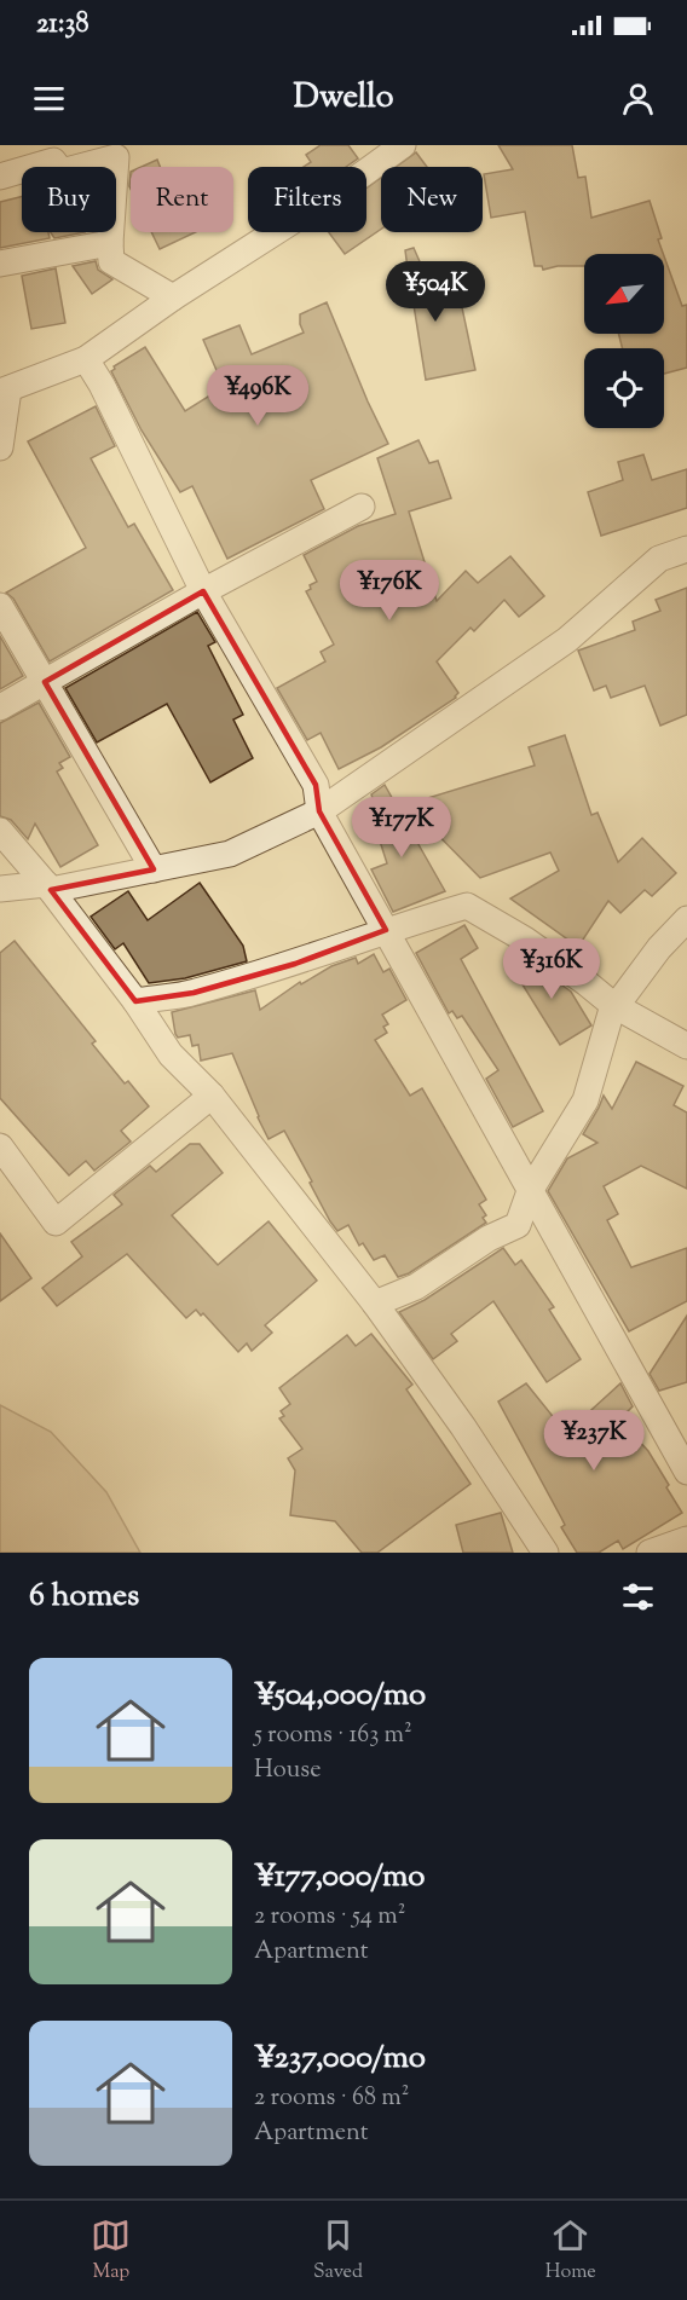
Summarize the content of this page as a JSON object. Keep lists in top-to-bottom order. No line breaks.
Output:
{"north":"bottom left","page":{"status":"21:38","header":"Dwello","chip":["Buy","Rent","Filters","New"],"price":["¥504K","¥496K","¥176K","¥177K","¥316K","¥237K"],"heading":"6 homes","list":[{"name":"¥504,000/mo","note":"5 rooms · 163 m² · House"},{"name":"¥177,000/mo","note":"2 rooms · 54 m² · Apartment"},{"name":"¥237,000/mo","note":"2 rooms · 68 m² · Apartment"}],"tabs":["Map","Saved","Home"]}}
